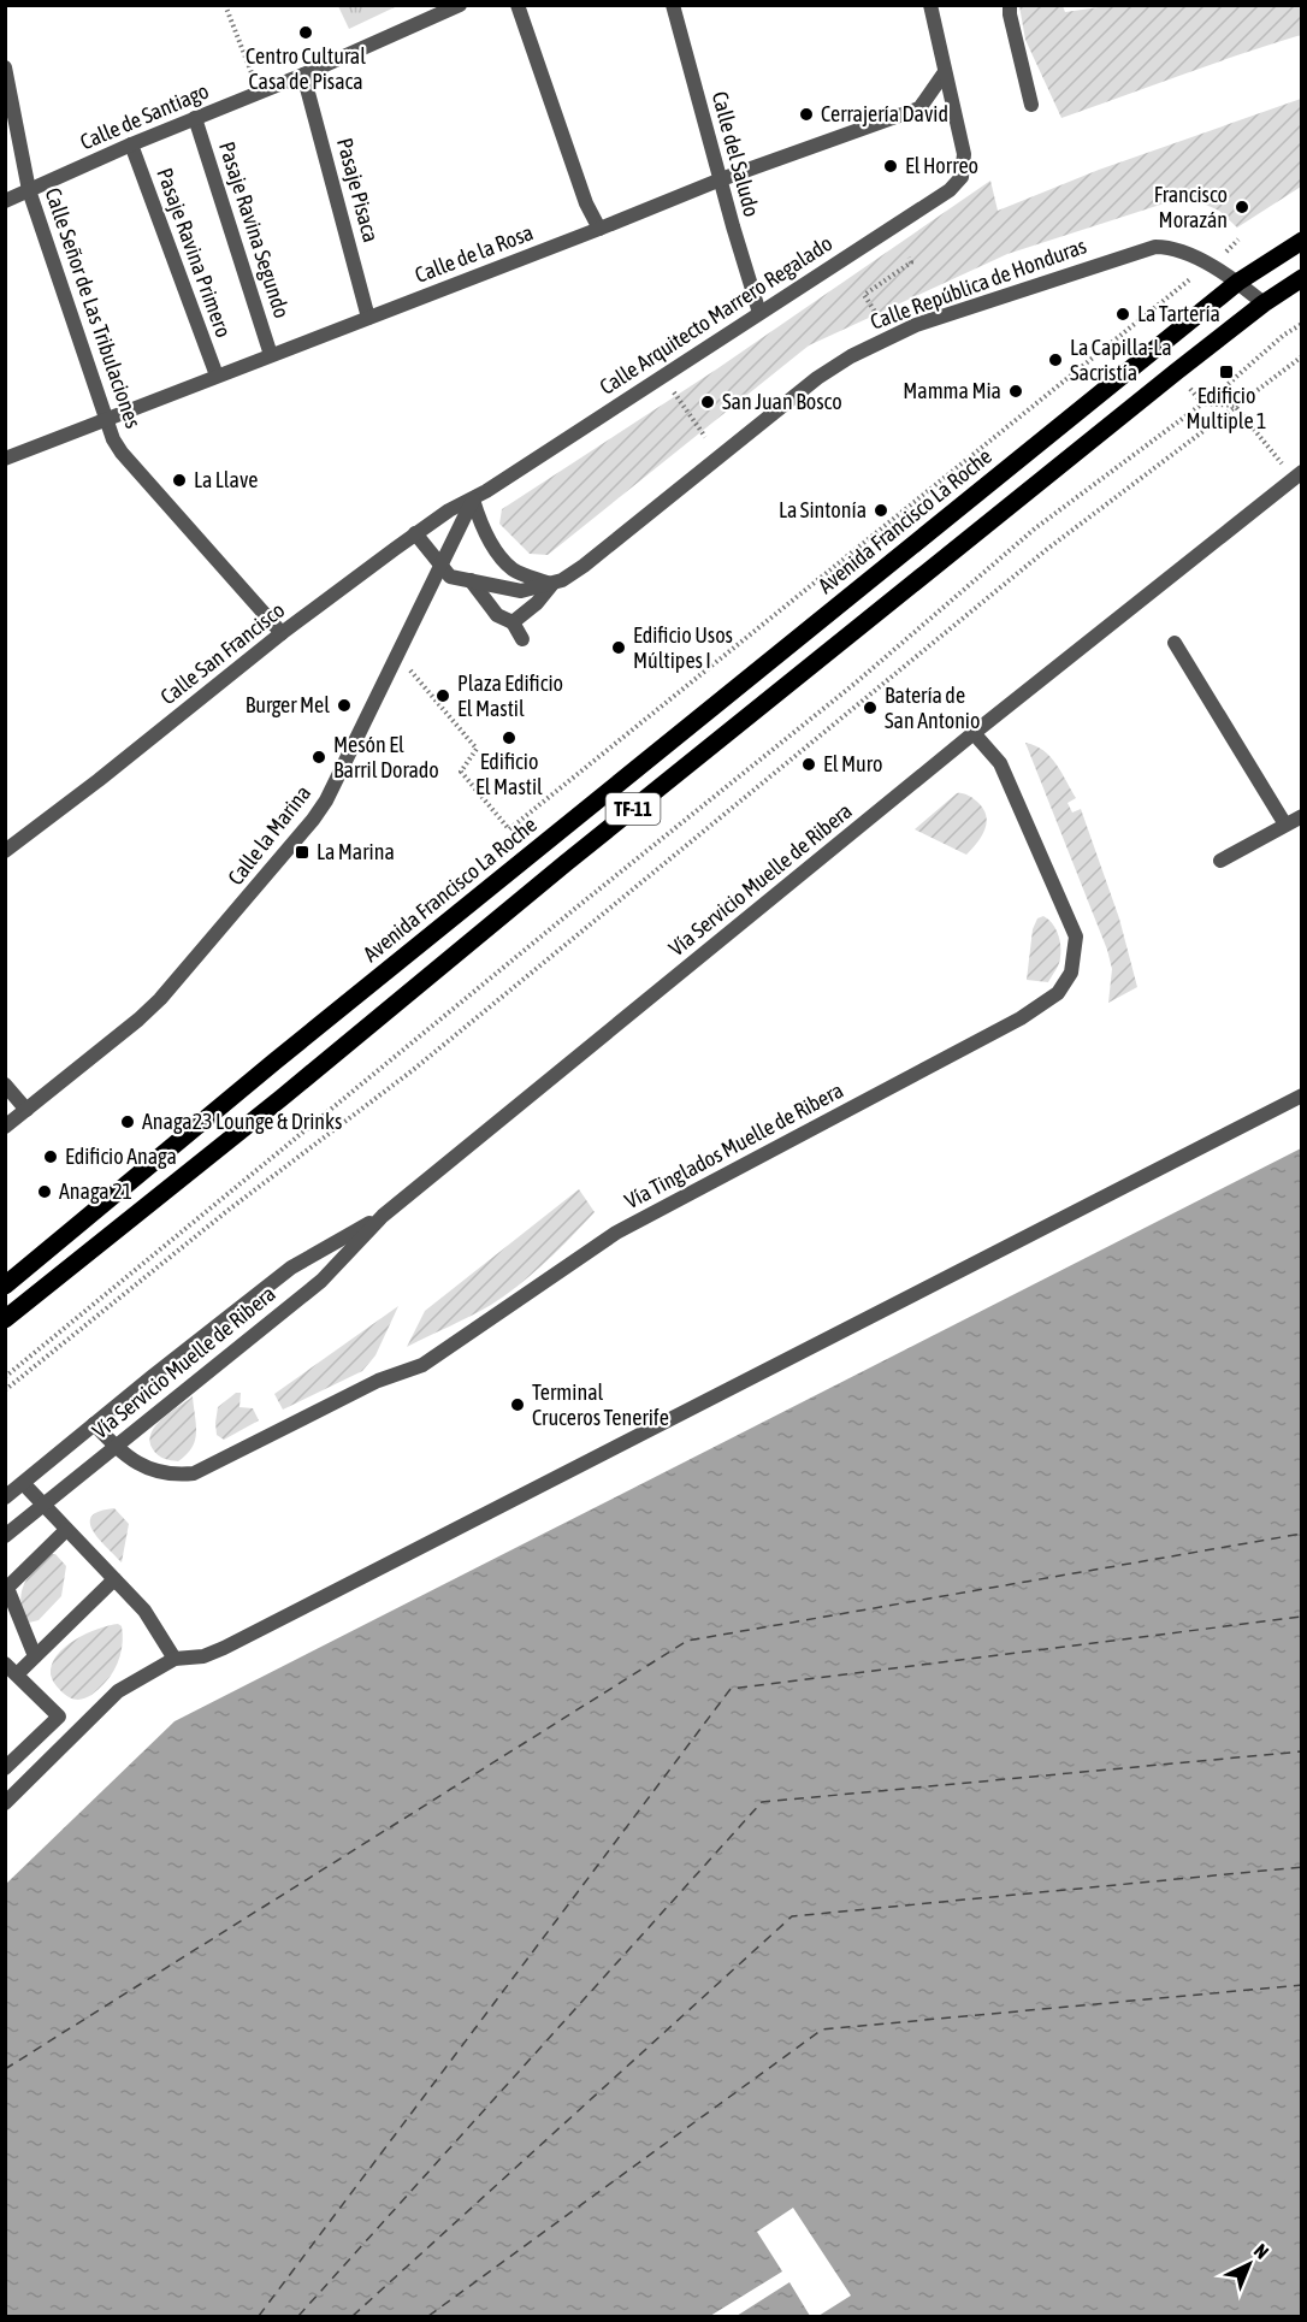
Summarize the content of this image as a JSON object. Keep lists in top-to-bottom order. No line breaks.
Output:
{"streets":{"main road":["Avenida Francisco La Roche","TF-11"],"street":["Calle de Santiago","Calle del Saludo","Pasaje Pisaca","Pasaje Ravina Segundo","Pasaje Ravina Primero","Calle de la Rosa","Calle República de Honduras","Calle Señor de Las Tribulaciones","Calle Arquitecto Marrero Regalado","Calle San Francisco","Calle la Marina","Vía Servicio Muelle de Ribera","Vía Tinglados Muelle de Ribera"]},"crossings":[["Calle de Santiago","Pasaje Pisaca"],["Calle de Santiago","Pasaje Ravina Segundo"],["Calle de Santiago","Pasaje Ravina Primero"],["Calle de Santiago","Calle Señor de Las Tribulaciones"],["Calle del Saludo","Calle de la Rosa"],["Calle del Saludo","Calle Arquitecto Marrero Regalado"],["Pasaje Pisaca","Calle de la Rosa"],["Pasaje Ravina Segundo","Calle de la Rosa"],["Pasaje Ravina Primero","Calle de la Rosa"],["Calle de la Rosa","Calle Señor de Las Tribulaciones"],["Calle de la Rosa","Calle Arquitecto Marrero Regalado"],["Calle República de Honduras","Avenida Francisco La Roche"],["Calle República de Honduras","Calle San Francisco"],["Calle República de Honduras","TF-11"],["Calle República de Honduras","Calle la Marina"],["Calle Señor de Las Tribulaciones","Calle San Francisco"],["Calle Arquitecto Marrero Regalado","Calle San Francisco"],["Calle Arquitecto Marrero Regalado","Calle la Marina"],["Calle San Francisco","Calle la Marina"],["Vía Servicio Muelle de Ribera","Vía Tinglados Muelle de Ribera"]],"places":{"other":["Centro Cultural Casa de Pisaca","Cerrajería David","El Horreo","Francisco Morazán","La Tartería","La Capilla-La Sacristía","Mamma Mia","San Juan Bosco","La Llave","La Sintonía","Edificio Usos Múltipes I","Plaza Edificio El Mastil","Burger Mel","Batería de San Antonio","Edificio El Mastil","Mesón El Barril Dorado","El Muro","Anaga23 Lounge & Drinks","Edificio Anaga","Anaga 21","Terminal Cruceros Tenerife"],"transit":["Edificio Multiple 1","La Marina"]},"north":"top right"}
